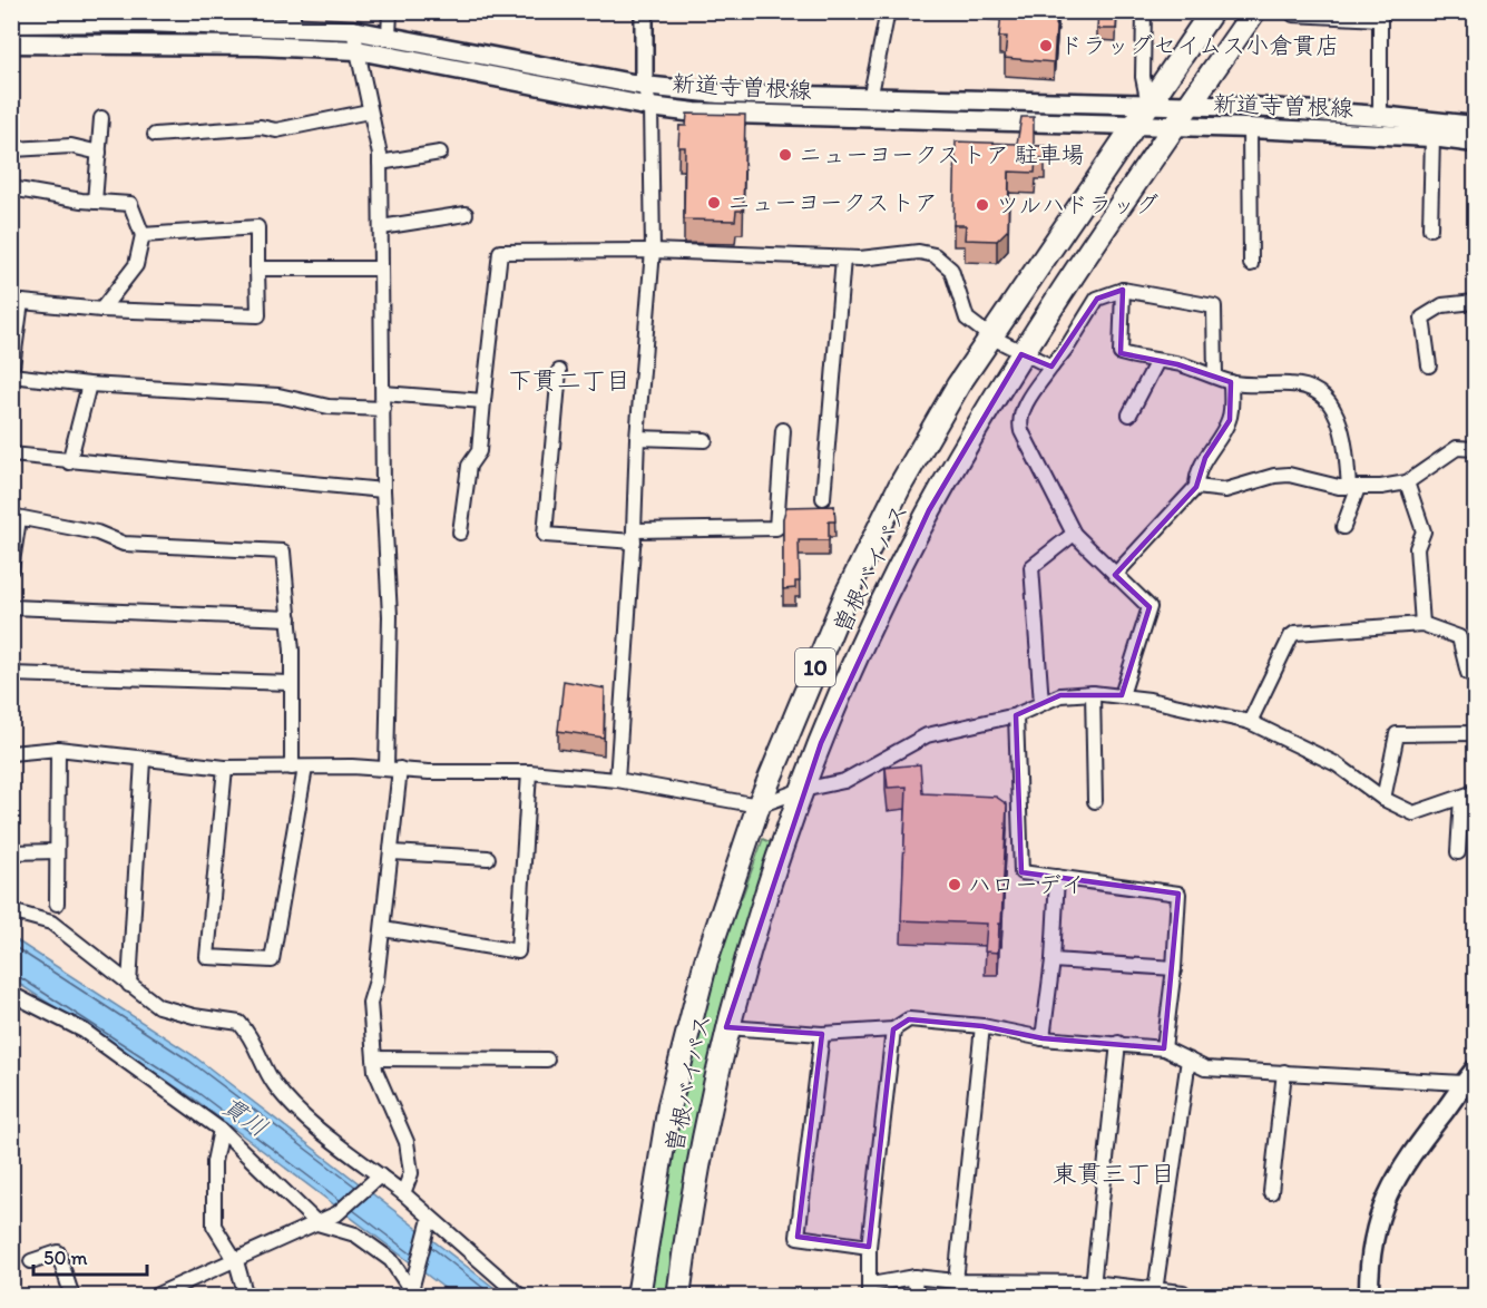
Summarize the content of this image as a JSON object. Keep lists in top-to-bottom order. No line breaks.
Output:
{"streets":{"highway":["曽根バイパス","10"],"main road":["新道寺曽根線"]},"crossings":[["新道寺曽根線","曽根バイパス"]],"districts":["下貫二丁目","東貫三丁目"],"water":["貫川"],"places":["ドラッグセイムス小倉貫店","ニューヨークストア 駐車場","ニューヨークストア","ツルハドラッグ","ハローデイ"],"scale_bar":"50 m"}
